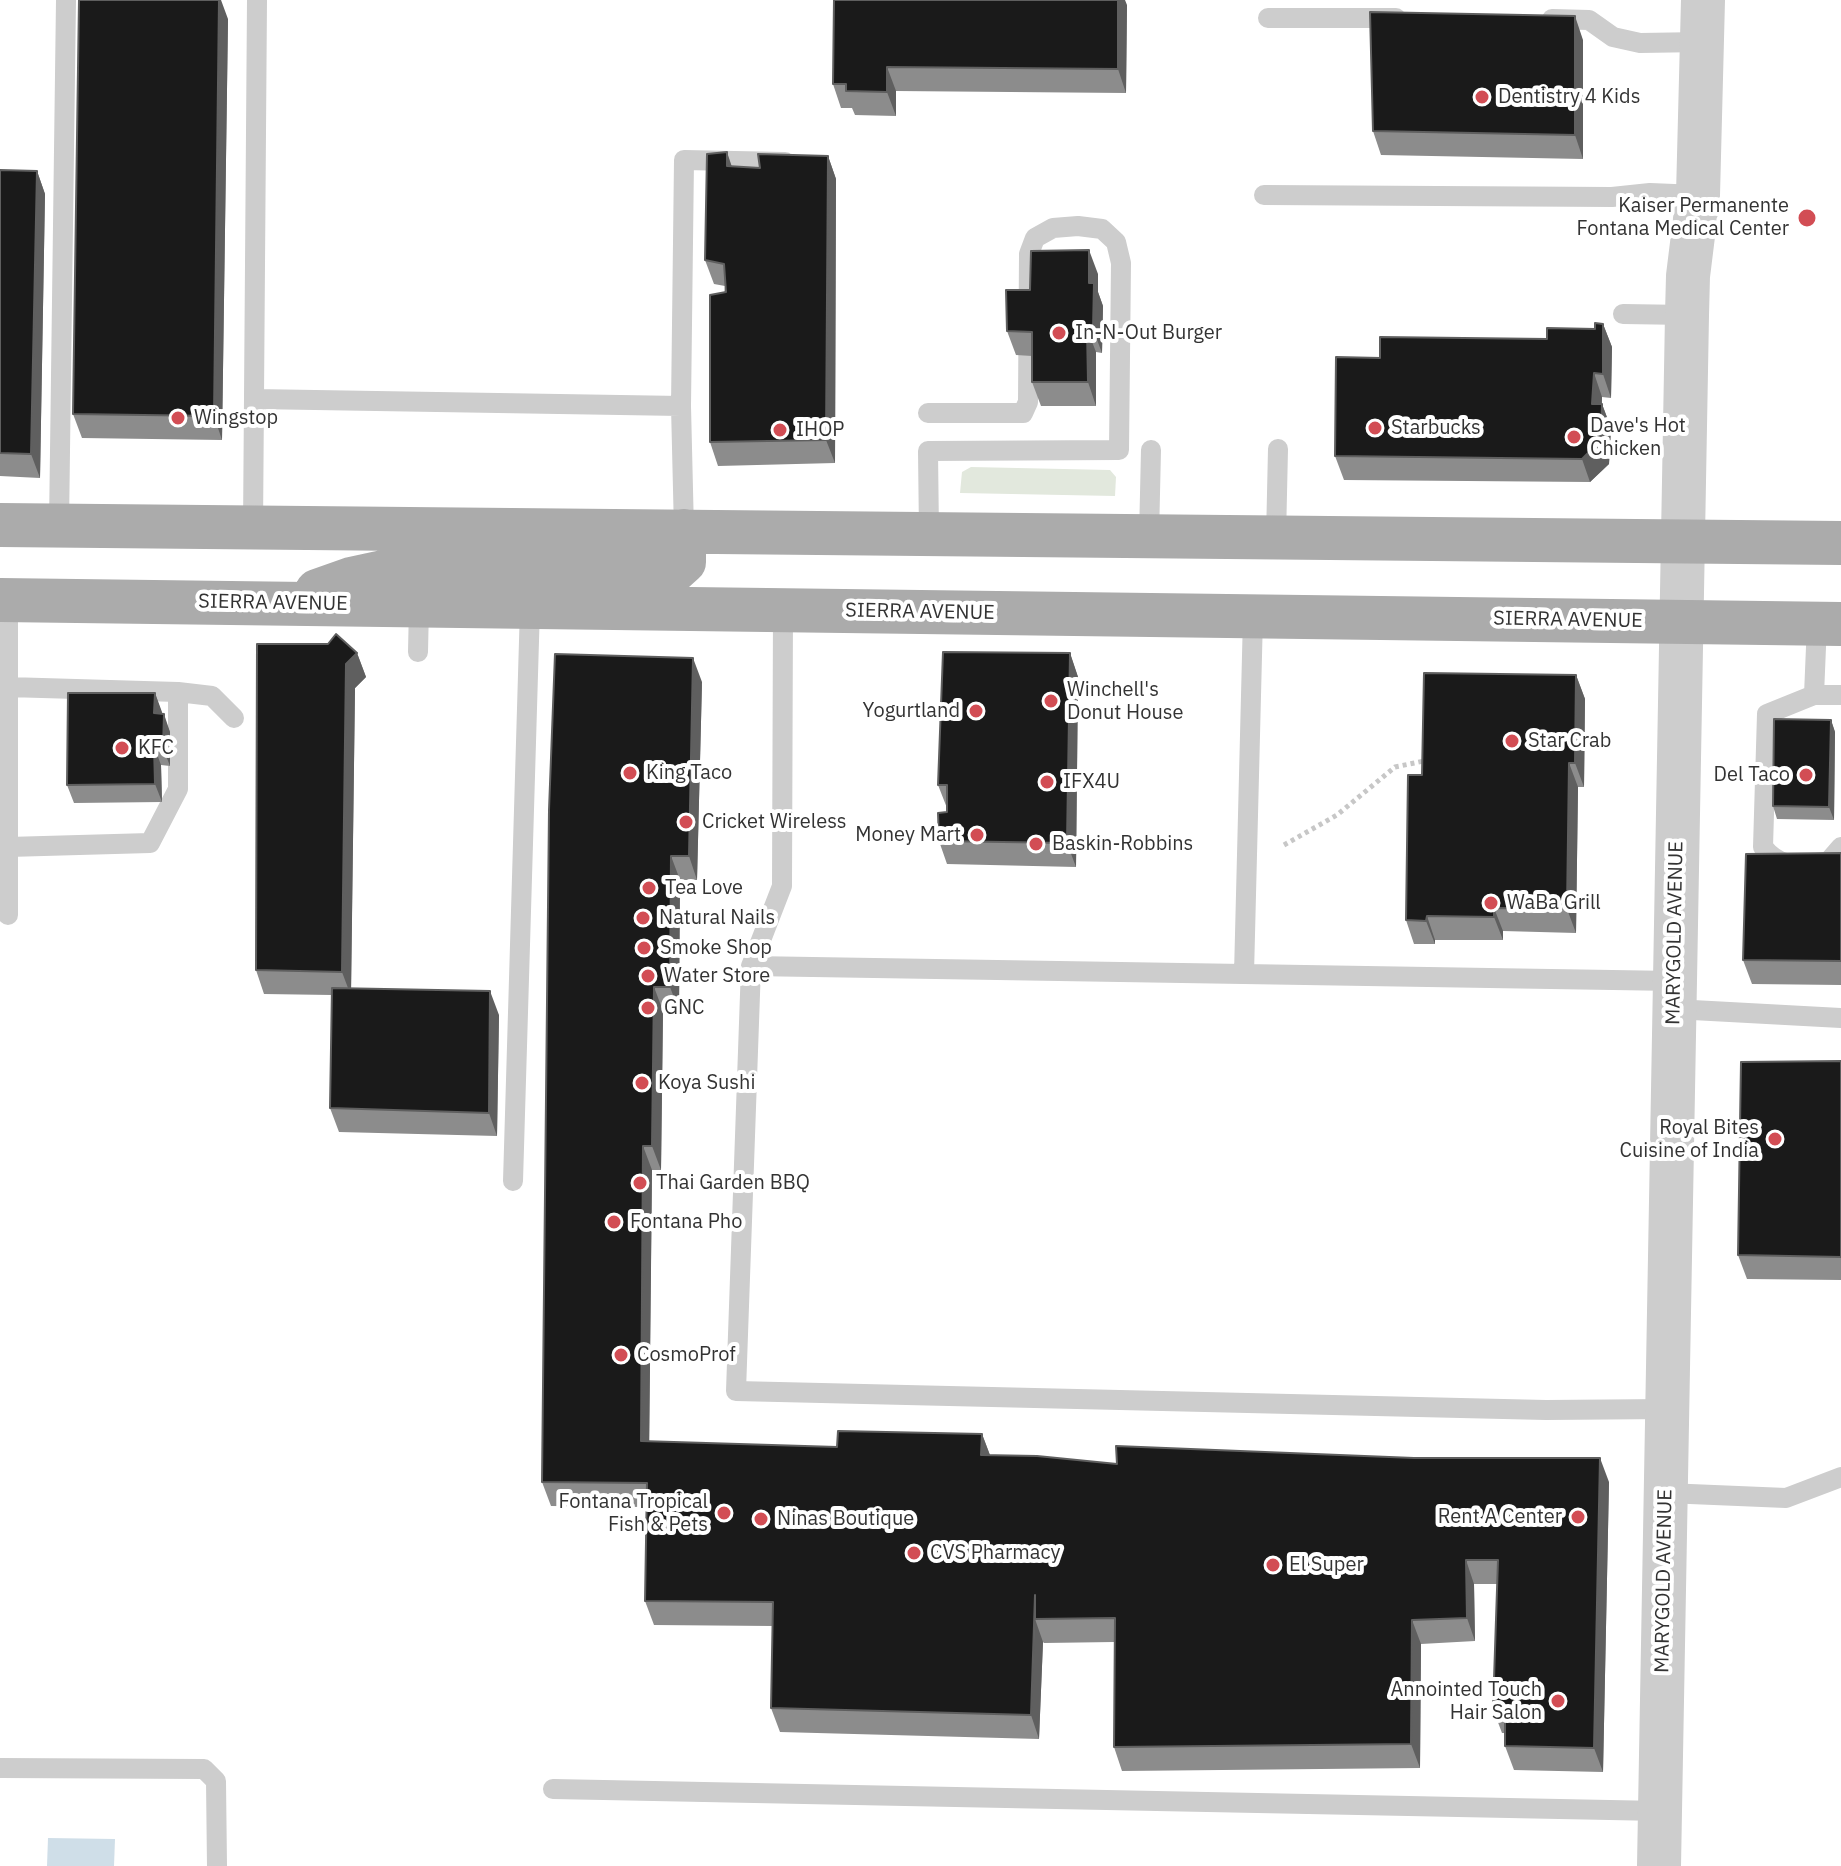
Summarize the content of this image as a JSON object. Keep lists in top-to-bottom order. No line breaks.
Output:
{"streets":{"main road":["SIERRA AVENUE"],"street":["MARYGOLD AVENUE"]},"crossings":[["SIERRA AVENUE","MARYGOLD AVENUE"]],"places":["Dentistry 4 Kids","Kaiser Permanente Fontana Medical Center","In-N-Out Burger","Wingstop","Starbucks","IHOP","Dave's Hot Chicken","Winchell's Donut House","Yogurtland","Star Crab","KFC","King Taco","Del Taco","IFX4U","Cricket Wireless","Money Mart","Baskin-Robbins","Tea Love","WaBa Grill","Natural Nails","Smoke Shop","Water Store","GNC","Koya Sushi","Royal Bites Cuisine of India","Thai Garden BBQ","Fontana Pho","CosmoProf","Fontana Tropical Fish & Pets","Rent A Center","Ninas Boutique","CVS Pharmacy","El Super","Annointed Touch Hair Salon"]}
